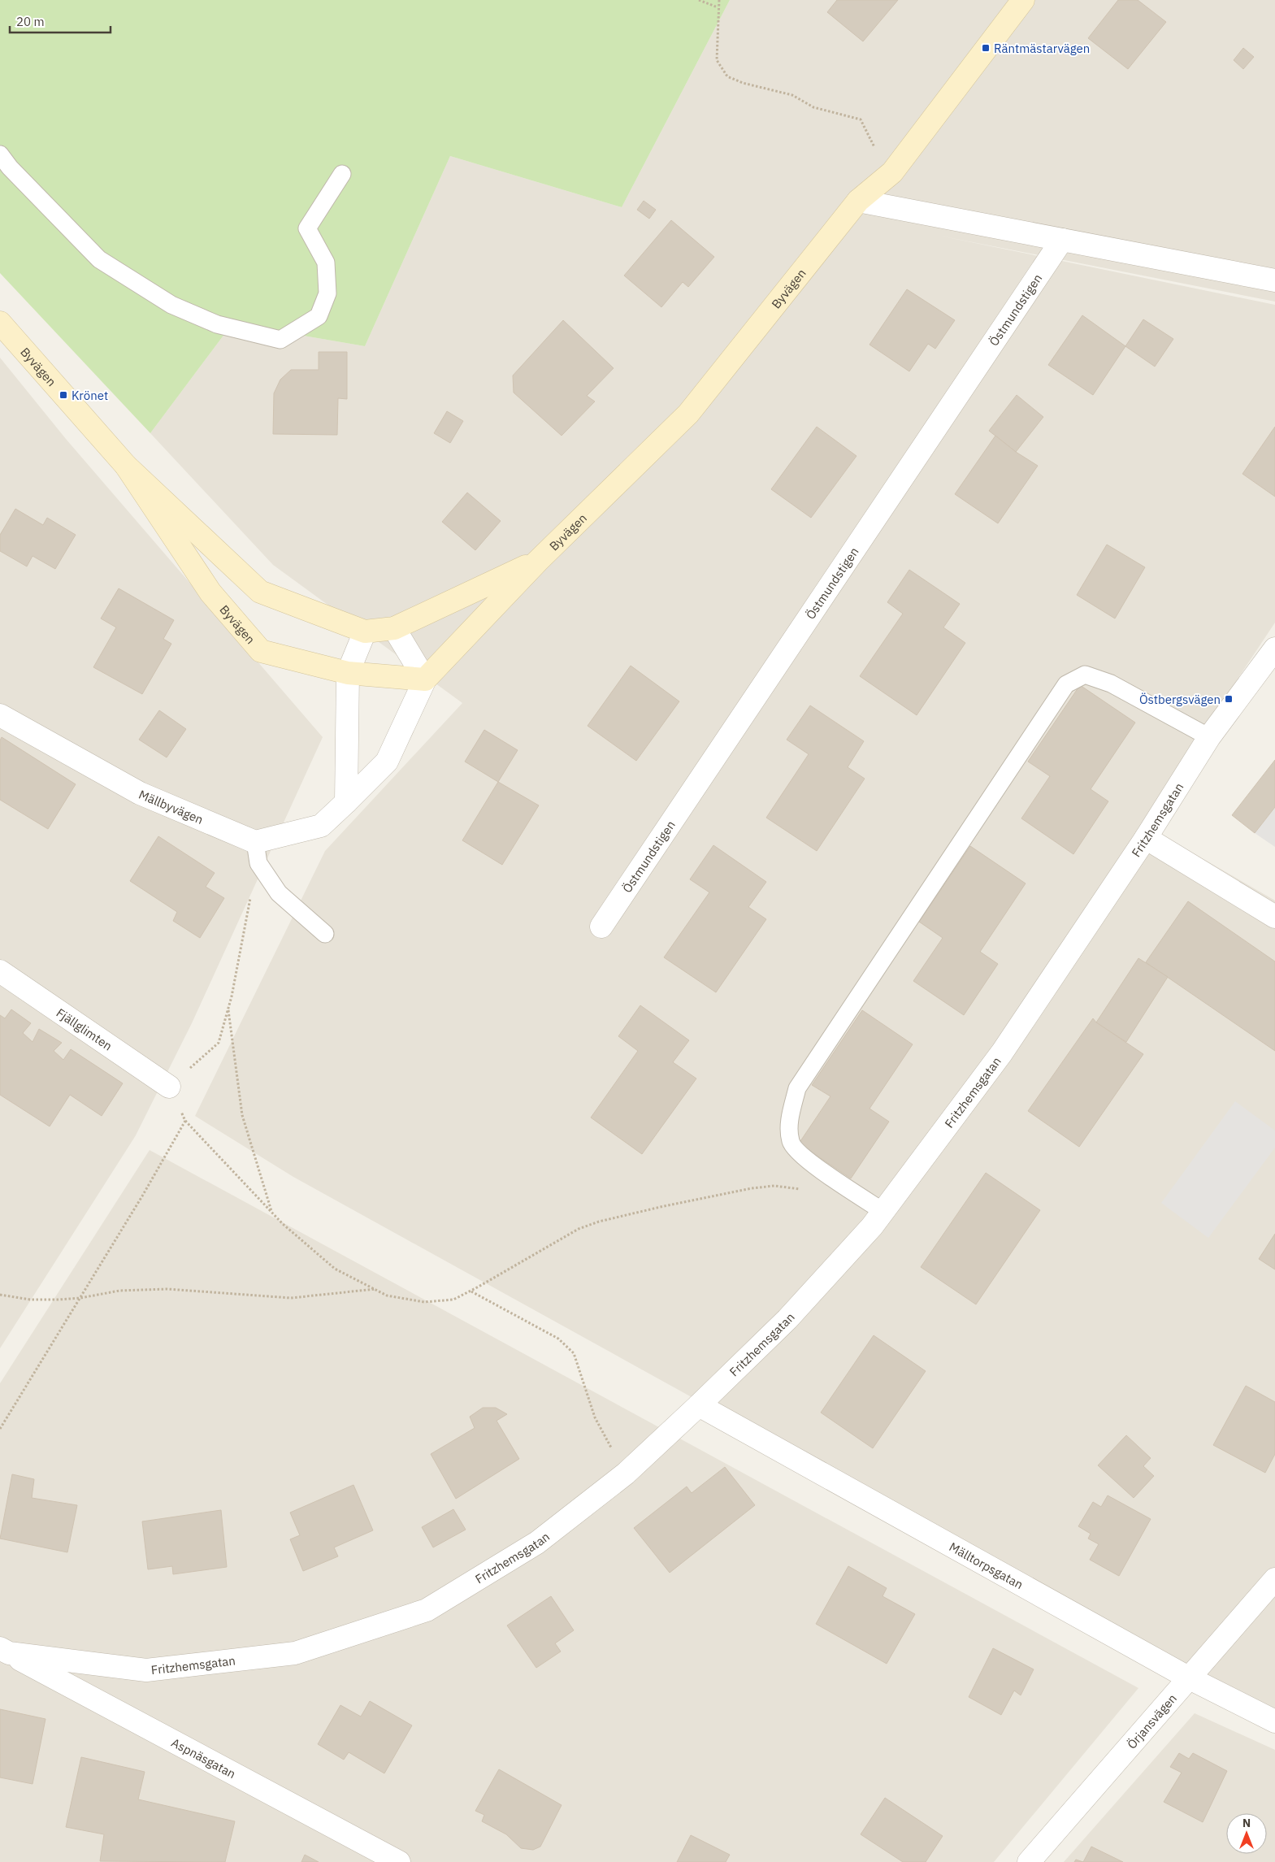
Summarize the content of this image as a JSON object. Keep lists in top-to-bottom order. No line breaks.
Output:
{"streets":{"street":["Byvägen","Östmundstigen","Mällbyvägen","Fritzhemsgatan","Fjällglimten","Mälltorpsgatan","Örjansvägen","Aspnäsgatan"]},"crossings":[["Fritzhemsgatan","Mälltorpsgatan"],["Fritzhemsgatan","Aspnäsgatan"],["Mälltorpsgatan","Örjansvägen"]],"places":{"transit":["Räntmästarvägen","Krönet","Östbergsvägen"]},"scale_bar":"20 m","north":"top"}
